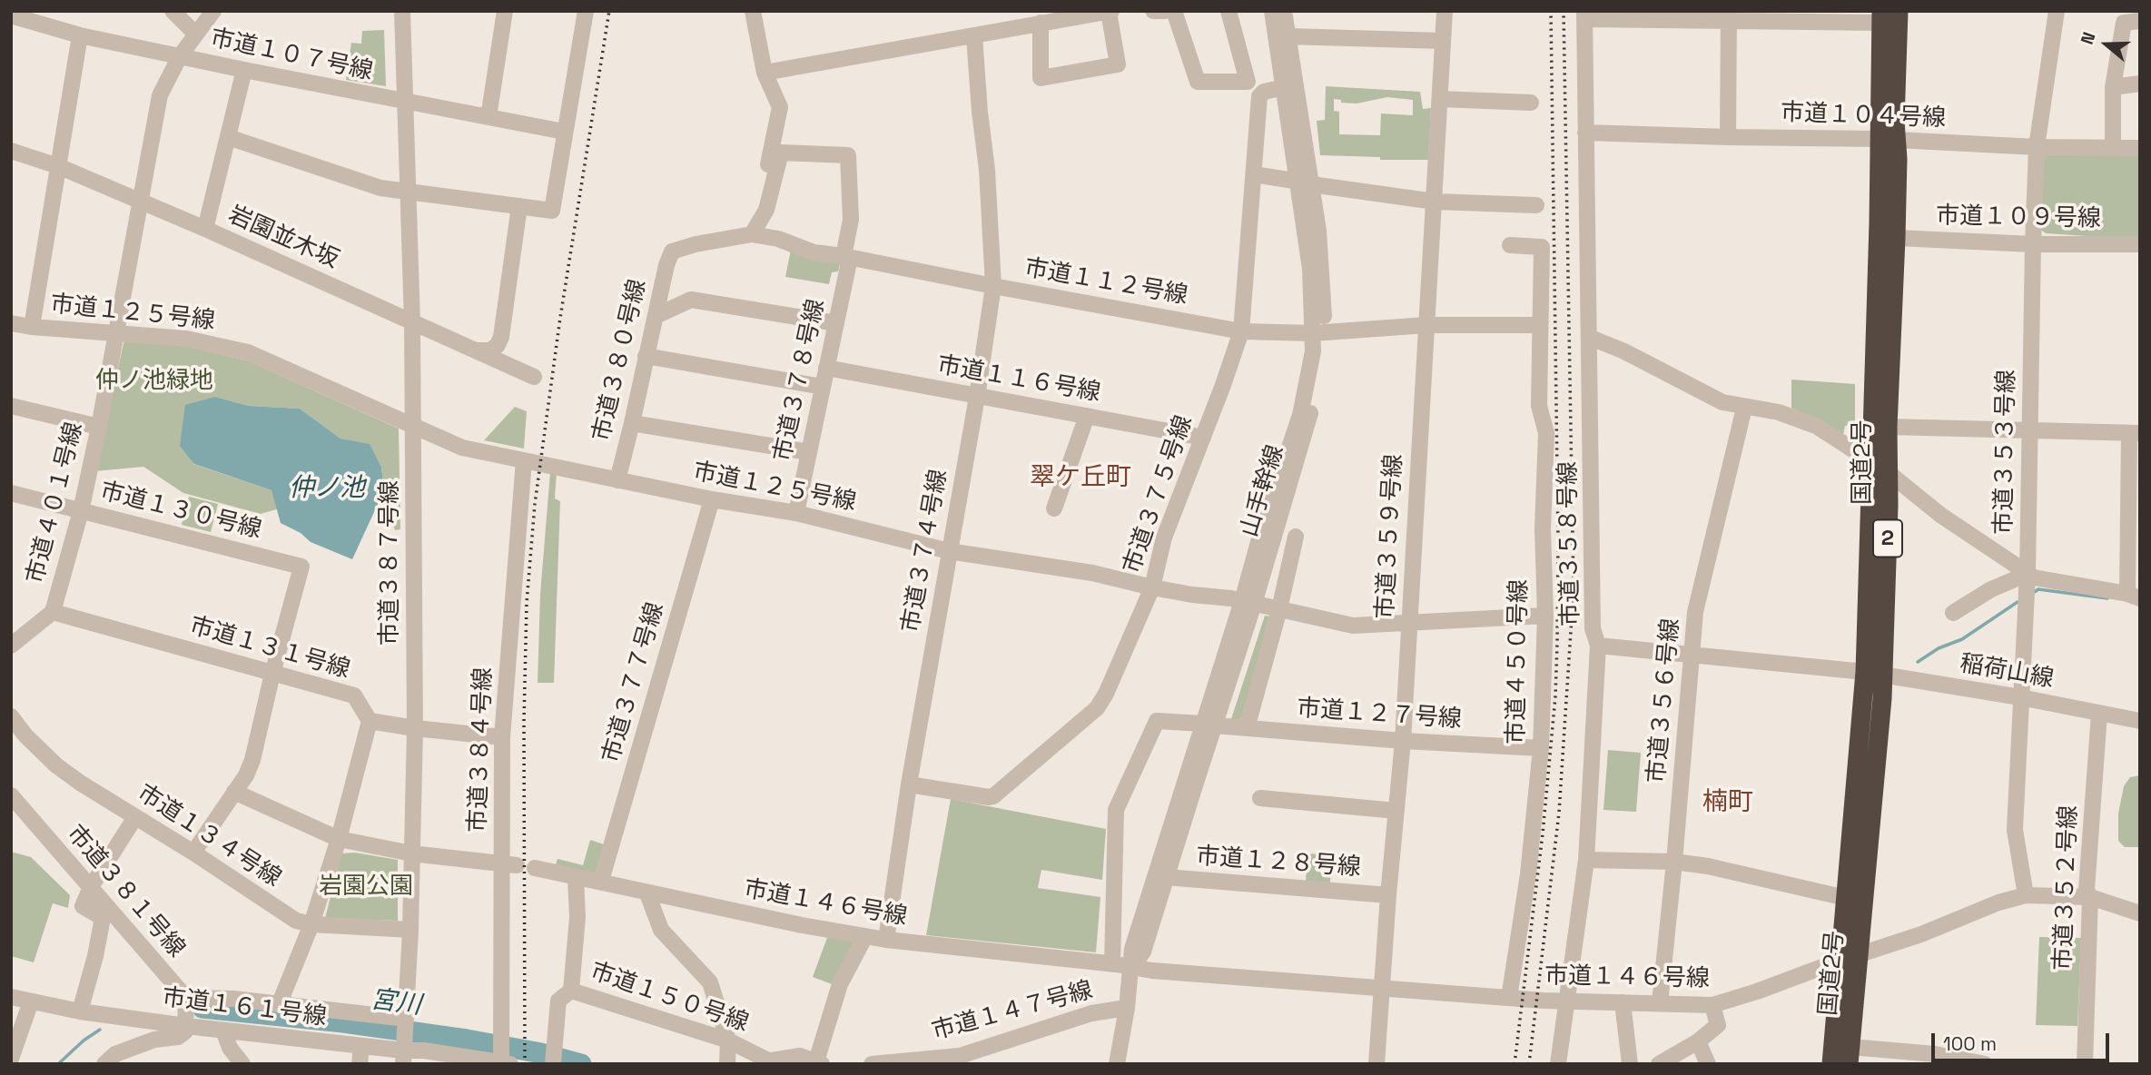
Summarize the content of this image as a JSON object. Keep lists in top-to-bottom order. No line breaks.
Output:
{"streets":{"highway":["国道2号","2"],"street":["市道１０７号線","市道１０４号線","市道１０９号線","岩園並木坂","市道１１２号線","市道１２５号線","市道３８０号線","市道１１６号線","市道３７８号線","市道３５３号線","山手幹線","市道３７５号線","市道４０１号線","市道１３０号線","市道３５９号線","市道３５８号線","市道３７４号線","市道３８７号線","市道１３１号線","市道４５０号線","稲荷山線","市道３７７号線","市道３５６号線","市道１２７号線","市道３８４号線","市道１３４号線","市道１２８号線","市道３５２号線","市道３８１号線","市道１４６号線","市道１５０号線","市道１６１号線","市道１４７号線"]},"crossings":[["市道１０７号線","市道４０１号線"],["市道１０７号線","市道３８７号線"],["市道１０４号線","市道３５３号線"],["市道１０４号線","国道2号"],["市道１０４号線","市道３５８号線"],["市道１０９号線","市道３５３号線"],["市道１０９号線","国道2号"],["岩園並木坂","市道４０１号線"],["岩園並木坂","市道３８７号線"],["市道１１２号線","市道３８０号線"],["市道１１２号線","市道３７８号線"],["市道１１２号線","山手幹線"],["市道１１２号線","市道３７５号線"],["市道１１２号線","市道３５９号線"],["市道１１２号線","市道３７４号線"],["市道１１２号線","市道４５０号線"],["市道１２５号線","市道３８０号線"],["市道１２５号線","市道３７８号線"],["市道１２５号線","山手幹線"],["市道１２５号線","市道３７５号線"],["市道１２５号線","市道４０１号線"],["市道１２５号線","市道３５９号線"],["市道１２５号線","市道３７４号線"],["市道１２５号線","市道３８７号線"],["市道１２５号線","市道４５０号線"],["市道１２５号線","市道３７７号線"],["市道１２５号線","市道３８４号線"],["市道１１６号線","市道３７８号線"],["市道１１６号線","市道３７５号線"],["市道１１６号線","市道３７４号線"],["市道３５３号線","稲荷山線"],["市道３５３号線","市道１４６号線"],["国道2号","稲荷山線"],["国道2号","市道１４６号線"],["山手幹線","市道３７５号線"],["山手幹線","市道１２７号線"],["山手幹線","市道１２８号線"],["山手幹線","市道１４６号線"],["山手幹線","市道１４７号線"],["市道３７５号線","市道３７４号線"],["市道４０１号線","市道１３０号線"],["市道４０１号線","市道１３１号線"],["市道１３０号線","市道１３１号線"],["市道３５９号線","市道１２７号線"],["市道３５９号線","市道１２８号線"],["市道３５９号線","市道１４６号線"],["市道３５８号線","市道１４６号線"],["市道３７４号線","市道１４６号線"],["市道３８７号線","市道１３４号線"],["市道３８７号線","市道１６１号線"],["市道４５０号線","市道１２７号線"],["市道４５０号線","市道１４６号線"],["稲荷山線","市道３５２号線"],["市道３７７号線","市道１４６号線"],["市道３５６号線","市道１４６号線"],["市道１２７号線","市道１４６号線"],["市道３８４号線","市道１６１号線"],["市道３５２号線","市道１４６号線"]],"districts":["翠ケ丘町","楠町"],"water":["仲ノ池","宮川"],"parks":["仲ノ池緑地","岩園公園"],"scale_bar":"100 m","north":"left"}
